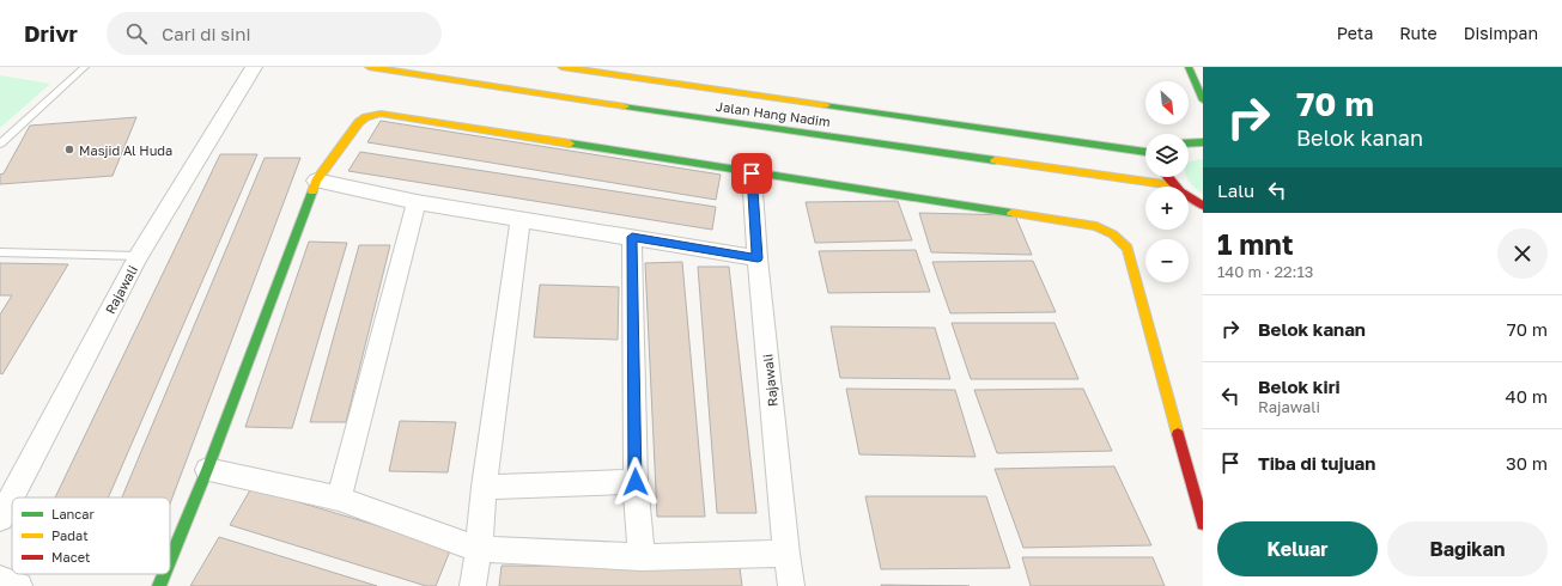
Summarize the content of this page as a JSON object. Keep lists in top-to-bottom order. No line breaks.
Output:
{"streets":{"street":["Jalan Hang Nadim","Rajawali"]},"places":["Masjid Al Huda"],"legend":["Lancar","Padat","Macet"],"north":"bottom right","page":{"header":"Drivr","search":"Cari di sini","nav":["Peta","Rute","Disimpan"],"turn":["70 m","Belok kanan"],"map_buttons":["+","−"],"then":"Lalu","heading":["1 mnt","140 m · 22:13"],"list":[{"name":"Belok kanan","value":"70 m"},{"name":"Belok kiri","note":"Rajawali","value":"40 m"},{"name":"Tiba di tujuan","value":"30 m"}],"buttons":["Keluar","Bagikan"]}}
